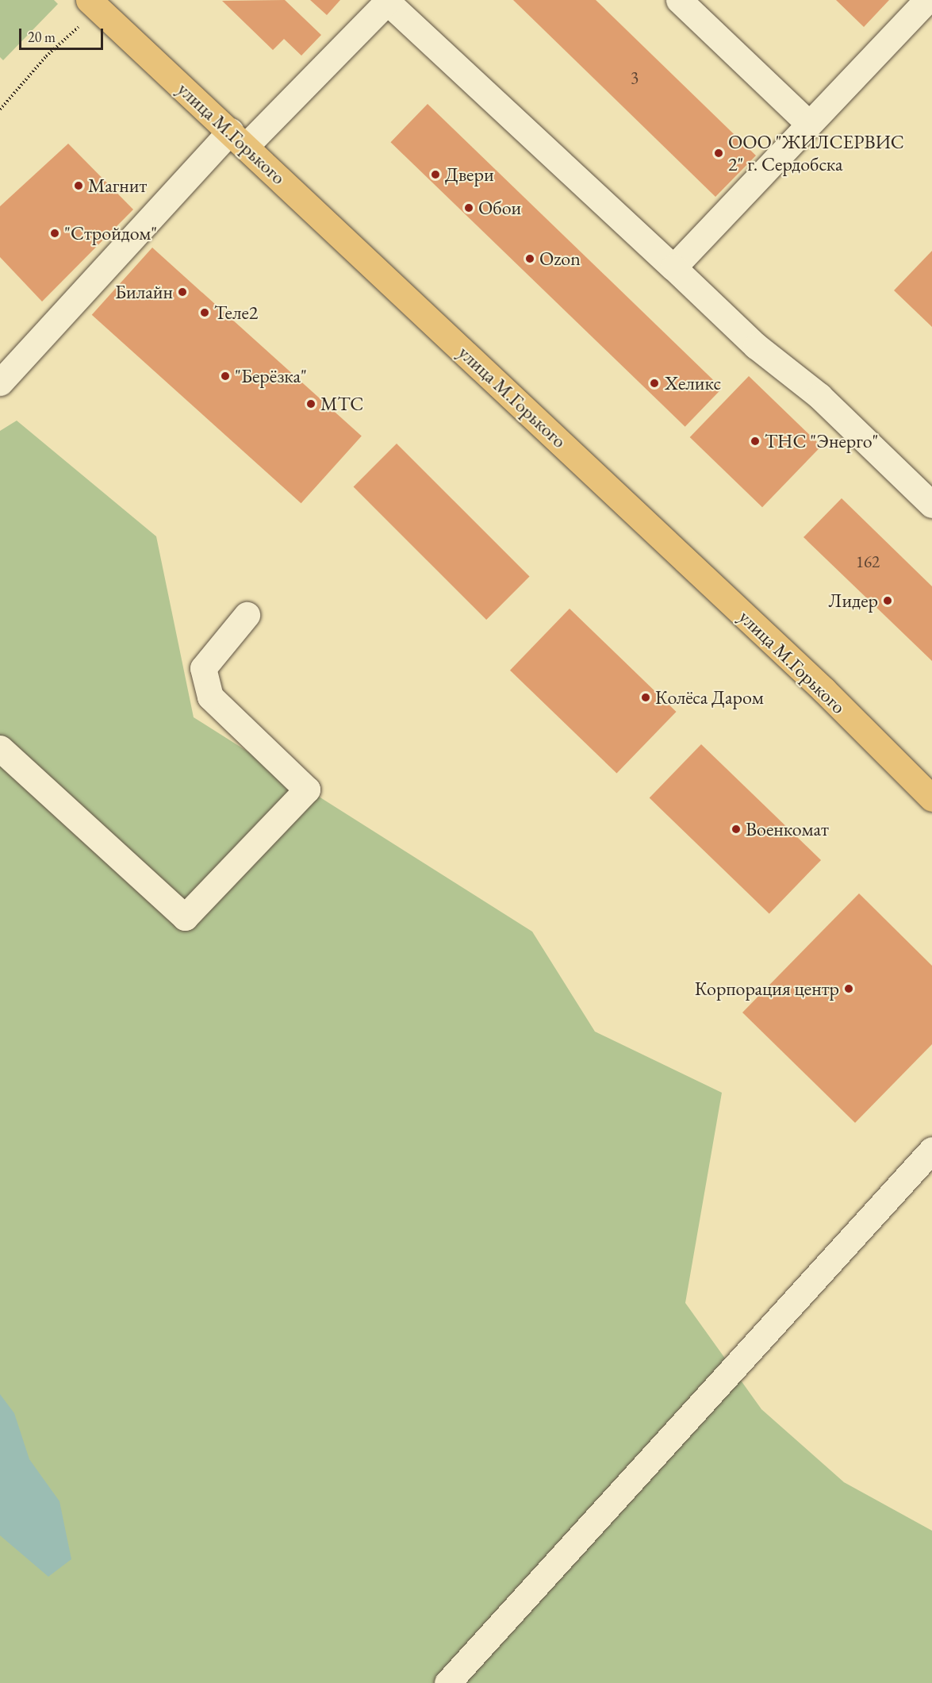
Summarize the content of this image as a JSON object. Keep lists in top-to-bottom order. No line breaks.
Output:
{"streets":{"main road":["улица М.Горького"]},"places":["ООО \"ЖИЛСЕРВИС 2\" г. Сердобска","Двери","Магнит","Обои","\"Стройдом\"","Ozon","Билайн","Теле2","\"Берёзка\"","Хеликс","МТС","ТНС \"Энерго\"","Лидер","Колёса Даром","Военкомат","Корпорация центр"],"house_numbers":["3","162"],"scale_bar":"20 m"}
